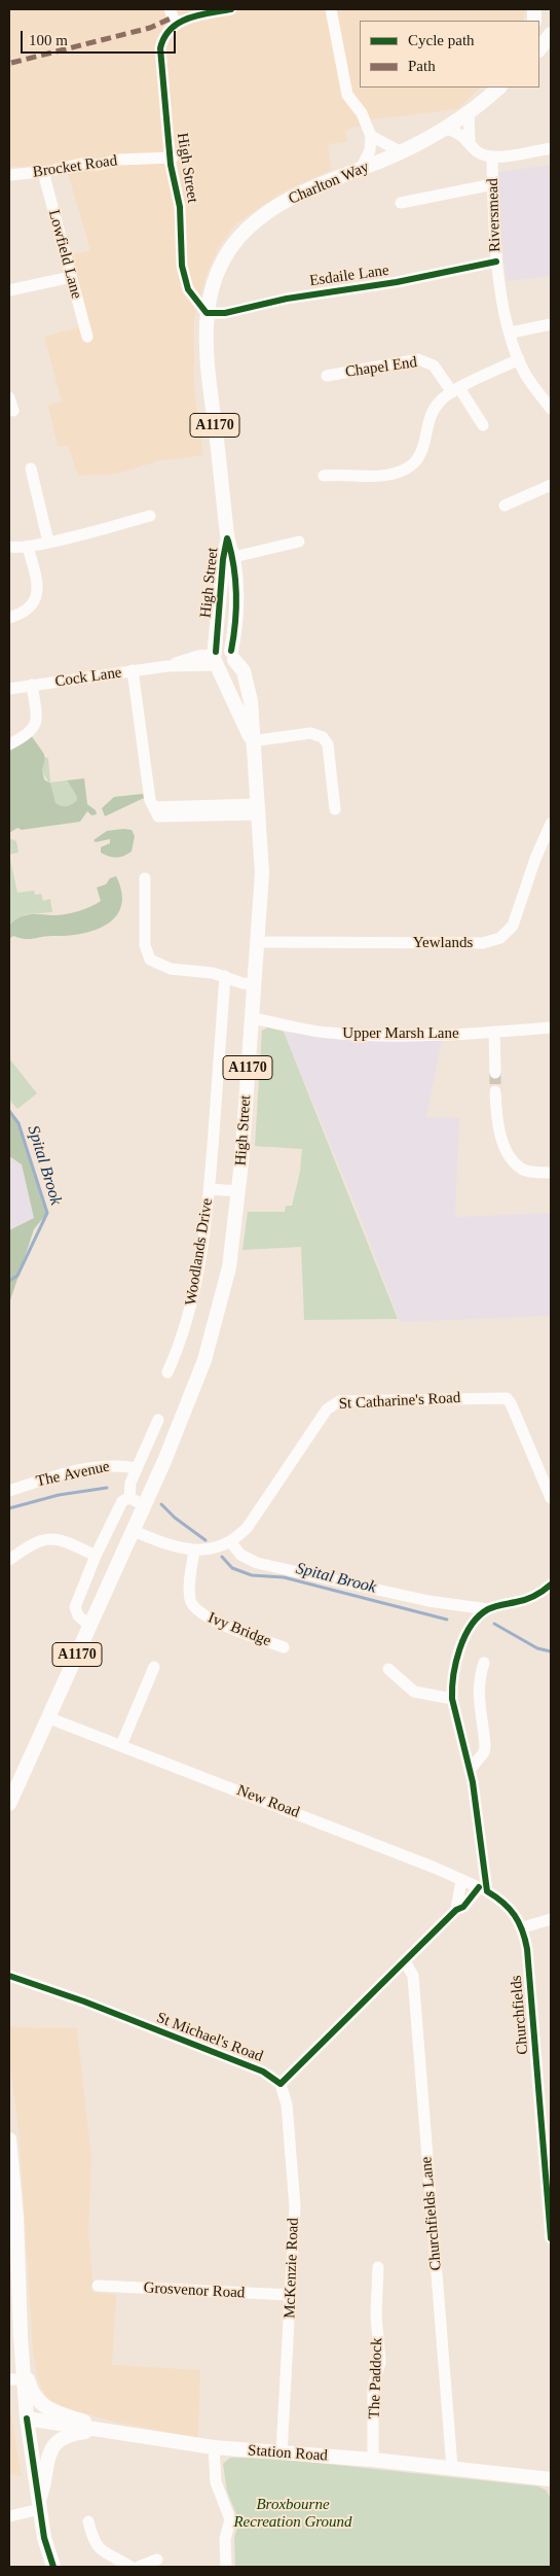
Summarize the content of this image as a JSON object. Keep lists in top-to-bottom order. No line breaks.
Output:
{"streets":{"main road":["High Street","Charlton Way","A1170","Station Road"],"street":["Brocket Road","Riversmead","Lowfield Lane","Esdaile Lane","Chapel End","Cock Lane","Yewlands","Upper Marsh Lane","Woodlands Drive","St Catharine's Road","The Avenue","Ivy Bridge","New Road","Churchfields","St Michael's Road","Churchfields Lane","McKenzie Road","Grosvenor Road","The Paddock"]},"crossings":[["Brocket Road","High Street"],["Brocket Road","Lowfield Lane"],["High Street","Charlton Way"],["High Street","Esdaile Lane"],["High Street","A1170"],["High Street","Cock Lane"],["High Street","Yewlands"],["High Street","Upper Marsh Lane"],["High Street","Woodlands Drive"],["Charlton Way","Esdaile Lane"],["Riversmead","Esdaile Lane"],["A1170","St Catharine's Road"],["A1170","New Road"],["St Catharine's Road","Ivy Bridge"],["New Road","Churchfields"],["St Michael's Road","McKenzie Road"],["Churchfields Lane","Station Road"],["McKenzie Road","Grosvenor Road"],["McKenzie Road","Station Road"],["The Paddock","Station Road"]],"water":["Spital Brook"],"parks":["Broxbourne Recreation Ground"],"legend":["Cycle path","Path"],"scale_bar":"100 m"}
